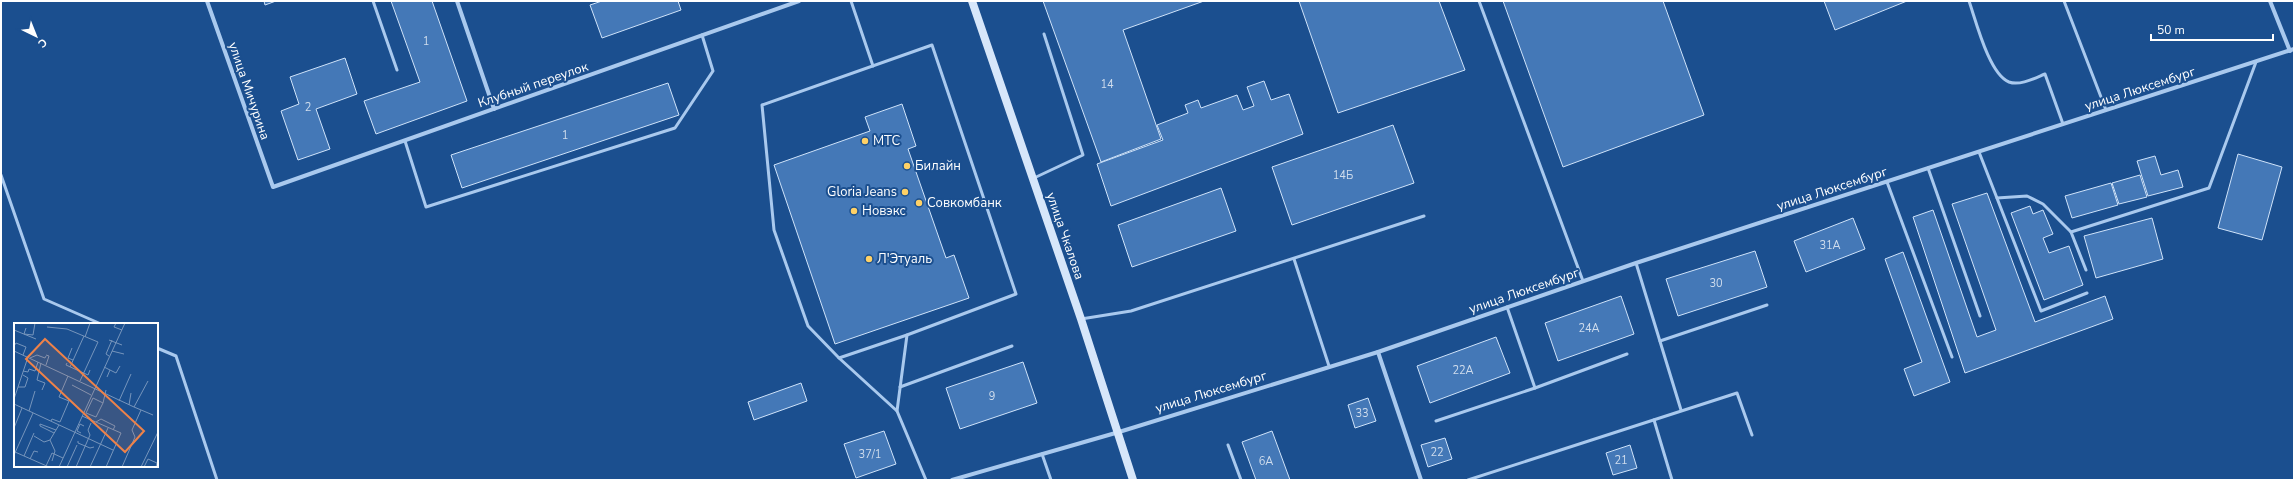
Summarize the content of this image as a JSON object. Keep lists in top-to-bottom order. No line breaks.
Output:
{"streets":{"street":["Клубный переулок","улица Люксембург","улица Мичурина","улица Чкалова"]},"crossings":[["Клубный переулок","улица Мичурина"],["улица Люксембург","улица Чкалова"]],"places":["МТС","Билайн","Gloria Jeans","Совкомбанк","Новэкс","Л'Этуаль"],"house_numbers":["1","14","2","1","14Б","31А","30","24А","22А","9","33","22","37/1","21","6А"],"scale_bar":"50 m","north":"bottom right"}
